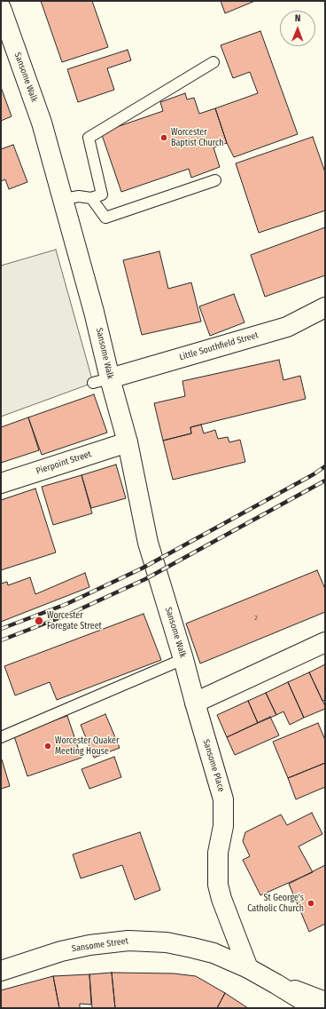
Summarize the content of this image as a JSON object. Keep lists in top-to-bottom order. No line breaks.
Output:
{"streets":{"main road":["Sansome Walk","Little Southfield Street","Pierpoint Street","Sansome Place","Sansome Street"]},"crossings":[["Sansome Walk","Little Southfield Street"],["Sansome Walk","Pierpoint Street"],["Sansome Walk","Sansome Place"],["Sansome Place","Sansome Street"]],"places":["Worcester Baptist Church","Worcester Foregate Street","Worcester Quaker Meeting House","St George's Catholic Church"],"house_numbers":["2"],"north":"top"}
